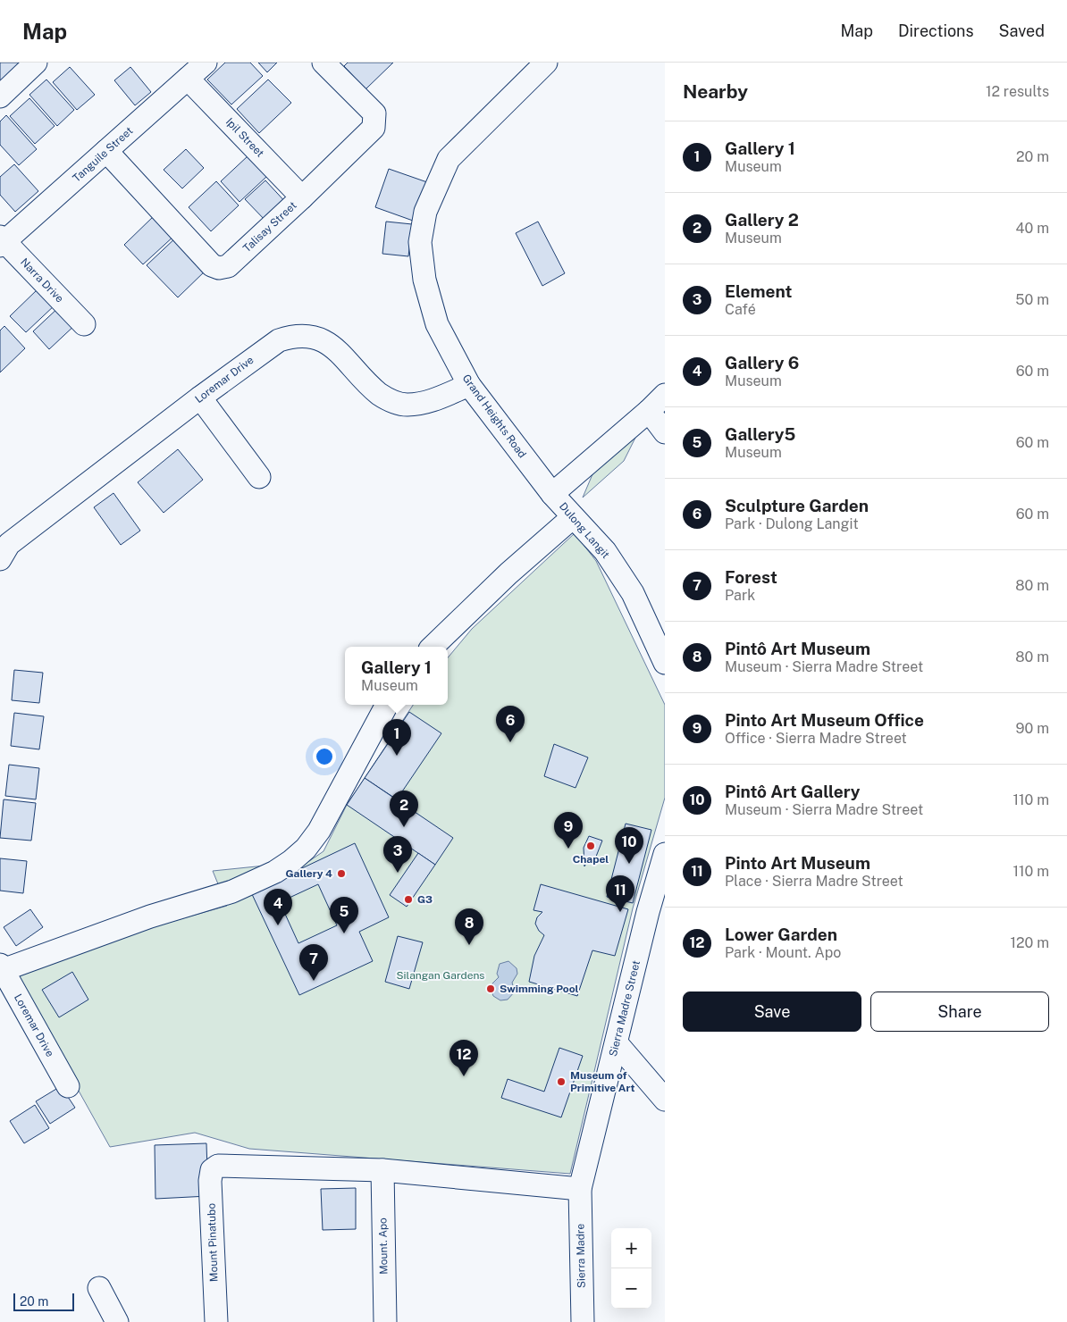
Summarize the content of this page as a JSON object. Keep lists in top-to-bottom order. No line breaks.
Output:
{"streets":{"street":["Ipil Street","Tanguile Street","Talisay Street","Narra Drive","Loremar Drive","Grand Heights Road","Dulong Langit","Sierra Madre Street","Mount Pinatubo","Mount. Apo","Sierra Madre"]},"crossings":[["Ipil Street","Tanguile Street"],["Ipil Street","Talisay Street"],["Tanguile Street","Talisay Street"],["Tanguile Street","Narra Drive"],["Loremar Drive","Grand Heights Road"],["Grand Heights Road","Dulong Langit"],["Sierra Madre Street","Sierra Madre"],["Mount Pinatubo","Mount. Apo"]],"parks":["Silangan Gardens"],"places":["Chapel","Gallery 4","G3","Swimming Pool","Museum of Primitive Art"],"scale_bar":"20 m","page":{"header":"Map","nav":["Map","Directions","Saved"],"heading":["Nearby","12 results"],"list":[{"mark":"1","name":"Gallery 1","note":"Museum","value":"20 m"},{"mark":"2","name":"Gallery 2","note":"Museum","value":"40 m"},{"mark":"3","name":"Element","note":"Café","value":"50 m"},{"mark":"4","name":"Gallery 6","note":"Museum","value":"60 m"},{"mark":"5","name":"Gallery5","note":"Museum","value":"60 m"},{"mark":"6","name":"Sculpture Garden","note":"Park · Dulong Langit","value":"60 m"},{"mark":"7","name":"Forest","note":"Park","value":"80 m"},{"mark":"8","name":"Pintô Art Museum","note":"Museum · Sierra Madre Street","value":"80 m"},{"mark":"9","name":"Pinto Art Museum Office","note":"Office · Sierra Madre Street","value":"90 m"},{"mark":"10","name":"Pintô Art Gallery","note":"Museum · Sierra Madre Street","value":"110 m"},{"mark":"11","name":"Pinto Art Museum","note":"Place · Sierra Madre Street","value":"110 m"},{"mark":"12","name":"Lower Garden","note":"Park · Mount. Apo","value":"120 m"}],"popup":["Gallery 1","Museum"],"pins":["6","1","2","9","10","3","11","4","5","8","7","12"],"buttons":["Save","Share"],"map_buttons":["+","−"],"scale":"20 m"}}
